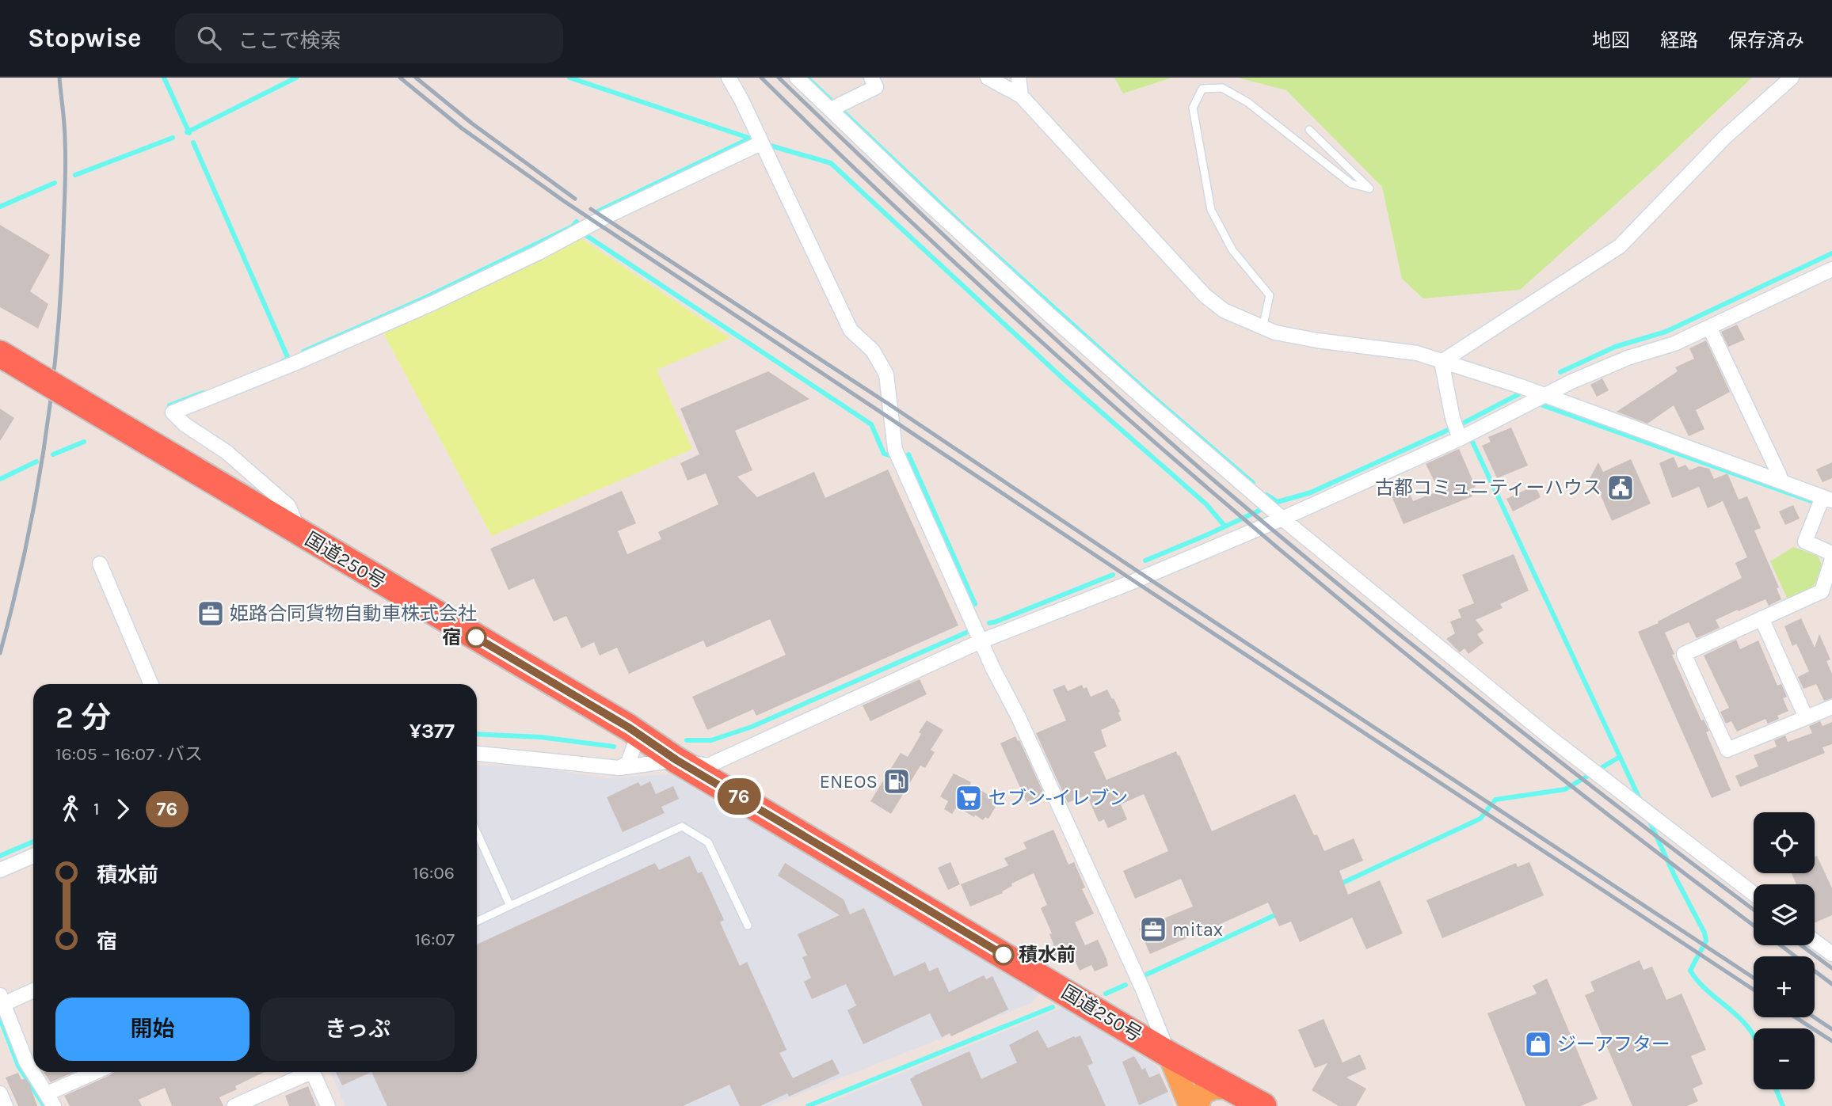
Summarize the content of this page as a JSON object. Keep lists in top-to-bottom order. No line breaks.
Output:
{"streets":{"highway":["国道250号"]},"places":{"public building":["古都コミュニティーハウス"],"office":["姫路合同貨物自動車株式会社","mitax"],"other":["宿","積水前"],"fuel station":["ENEOS"],"supermarket":["セブン-イレブン"],"shop":["ジーアフター"]},"lines":["bus line 76"],"page":{"header":"Stopwise","search":"ここで検索","nav":["地図","経路","保存済み"],"on_map":"76","heading":["2 分","16:05 – 16:07 · バス","¥377"],"legs":["1","76"],"map_buttons":["+","−"],"list":[{"name":"積水前","value":"16:06"},{"name":"宿","value":"16:07"}],"buttons":["開始","きっぷ"]}}
